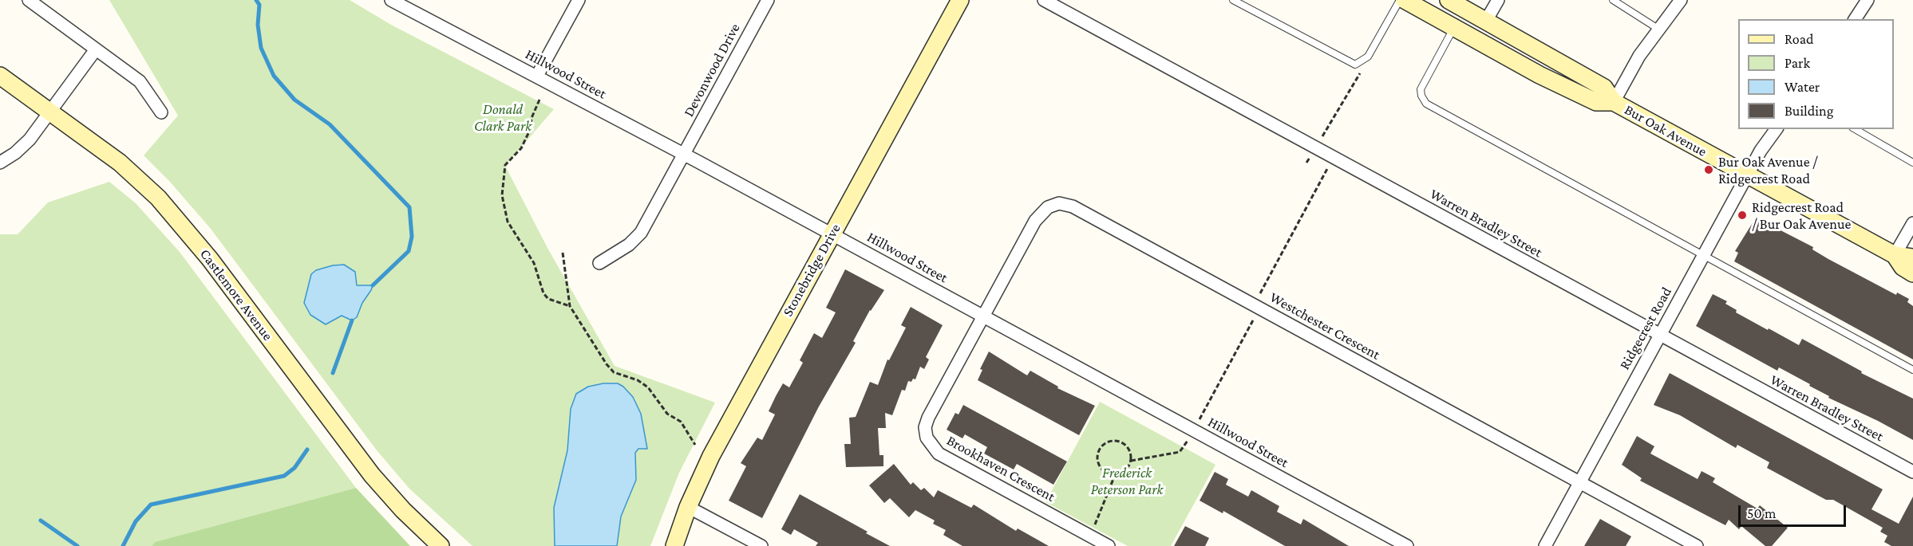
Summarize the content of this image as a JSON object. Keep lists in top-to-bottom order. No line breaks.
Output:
{"streets":{"street":["Devonwood Drive","Hillwood Street","Bur Oak Avenue","Warren Bradley Street","Stonebridge Drive","Castlemore Avenue","Westchester Crescent","Ridgecrest Road","Brookhaven Crescent"]},"crossings":[["Devonwood Drive","Hillwood Street"],["Hillwood Street","Stonebridge Drive"],["Hillwood Street","Westchester Crescent"],["Hillwood Street","Brookhaven Crescent"],["Bur Oak Avenue","Ridgecrest Road"],["Warren Bradley Street","Ridgecrest Road"],["Westchester Crescent","Ridgecrest Road"],["Westchester Crescent","Brookhaven Crescent"]],"parks":["Donald Clark Park","Frederick Peterson Park"],"places":["Bur Oak Avenue / Ridgecrest Road","Ridgecrest Road / Bur Oak Avenue"],"legend":["Road","Park","Water","Building"],"scale_bar":"50 m"}
